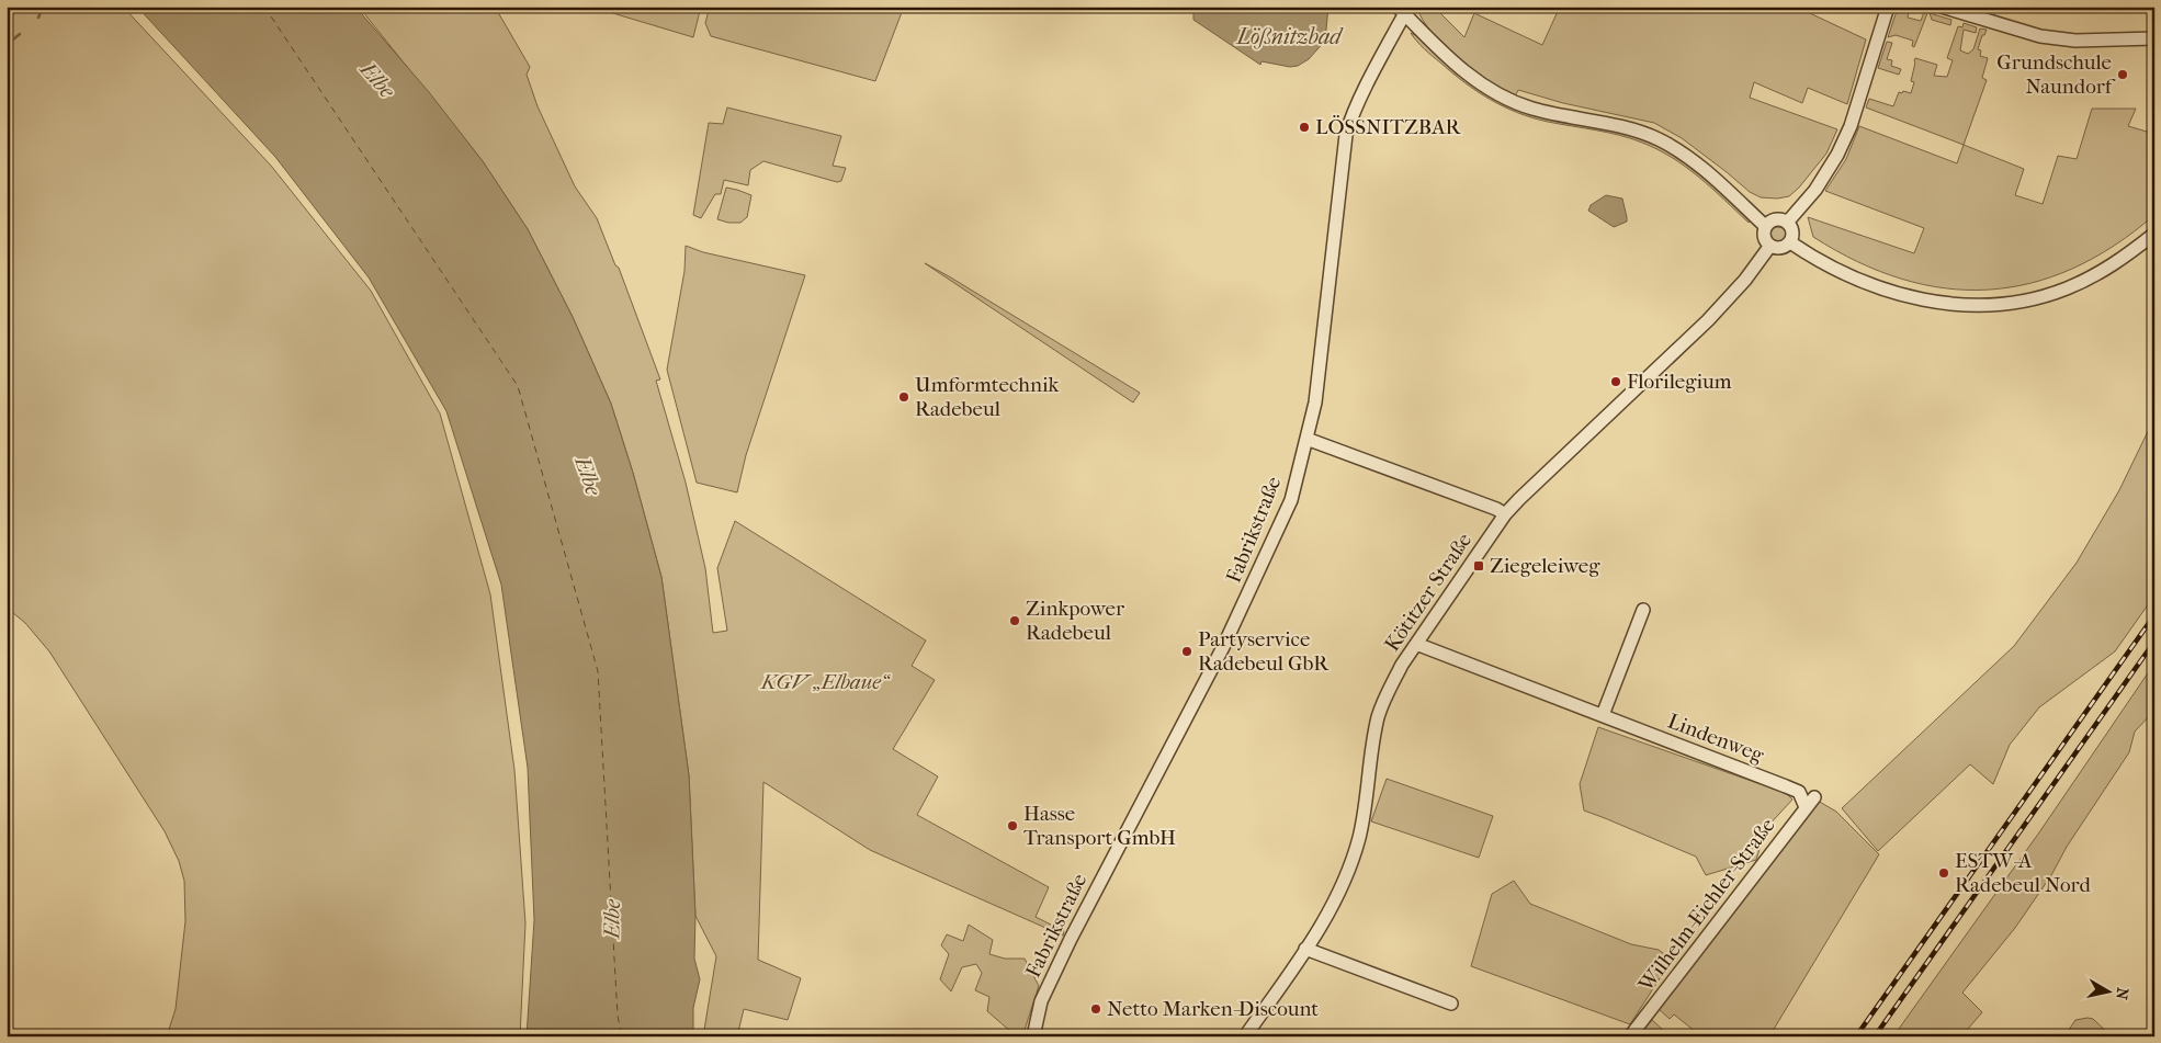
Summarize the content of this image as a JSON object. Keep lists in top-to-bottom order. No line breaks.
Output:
{"streets":{"street":["Fabrikstraße","Kötitzer Straße","Lindenweg","Wilhelm-Eichler-Straße"]},"crossings":[["Kötitzer Straße","Lindenweg"],["Lindenweg","Wilhelm-Eichler-Straße"]],"water":["Lößnitzbad","Elbe"],"parks":["KGV „Elbaue“"],"places":{"other":["Grundschule Naundorf","LÖSSNITZBAR","Florilegium","Umformtechnik Radebeul","Zinkpower Radebeul","Partyservice Radebeul GbR","Hasse Transport GmbH","ESTW-A Radebeul Nord","Netto Marken-Discount"],"transit":["Ziegeleiweg"]},"north":"right"}
